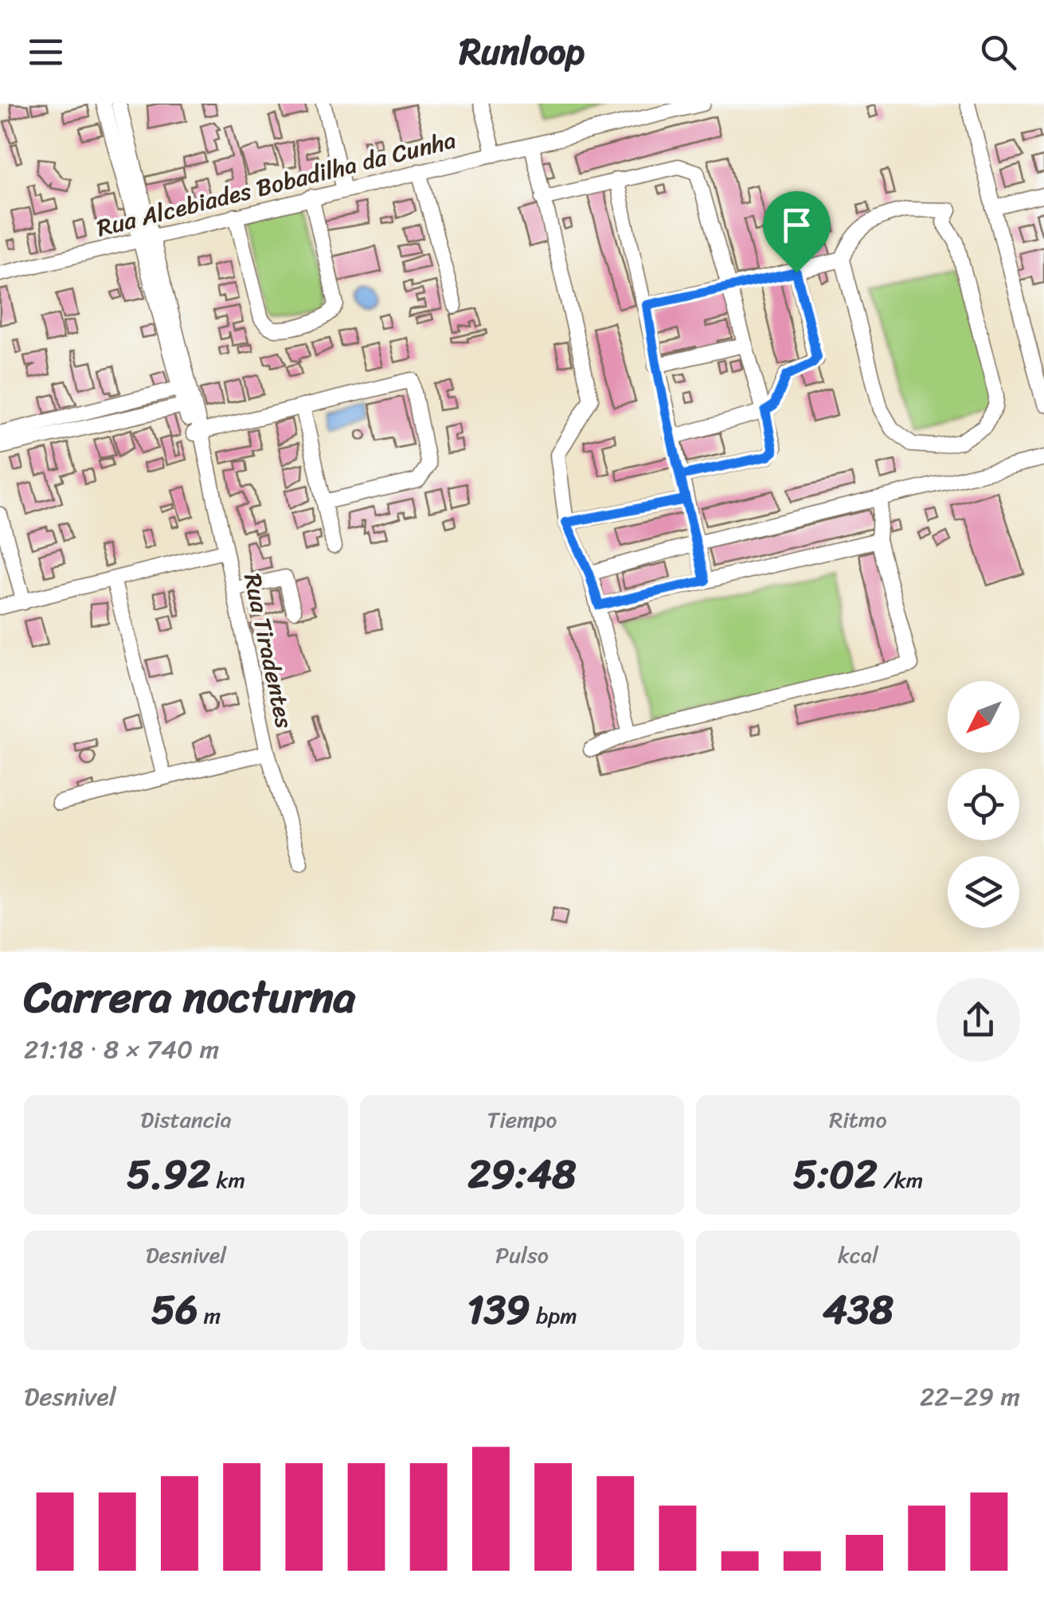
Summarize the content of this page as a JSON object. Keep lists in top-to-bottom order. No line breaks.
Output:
{"streets":{"street":["Rua Alcebiades Bobadilha da Cunha","Rua Tiradentes"]},"crossings":[["Rua Alcebiades Bobadilha da Cunha","Rua Tiradentes"]],"north":"bottom left","page":{"header":"Runloop","heading":["Carrera nocturna","21:18 · 8 × 740 m"],"stats":[["Distancia","5.92 km"],["Tiempo","29:48"],["Ritmo","5:02 /km"],["Desnivel","56 m"],["Pulso","139 bpm"],["kcal","438"]],"chart":["Desnivel","22–29 m"]}}
